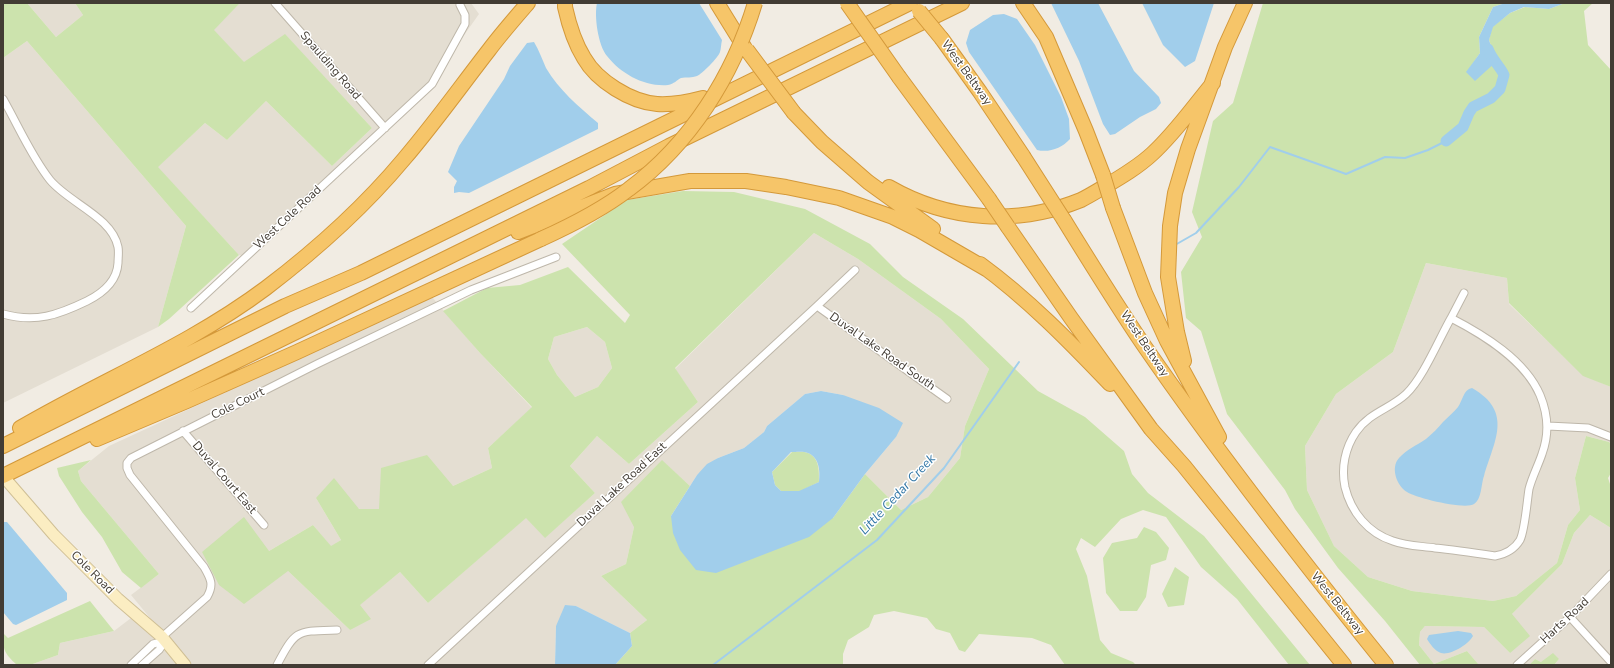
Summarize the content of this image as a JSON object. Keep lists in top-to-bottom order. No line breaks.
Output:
{"streets":{"highway":["West Beltway"],"street":["Spaulding Road","West Cole Road","Duval Lake Road South","Cole Court","Duval Court East","Duval Lake Road East","Cole Road","Harts Road"]},"crossings":[["Spaulding Road","West Cole Road"],["Duval Lake Road South","Duval Lake Road East"],["Cole Court","Duval Court East"],["Cole Court","Cole Road"]],"water":["Little Cedar Creek"]}
